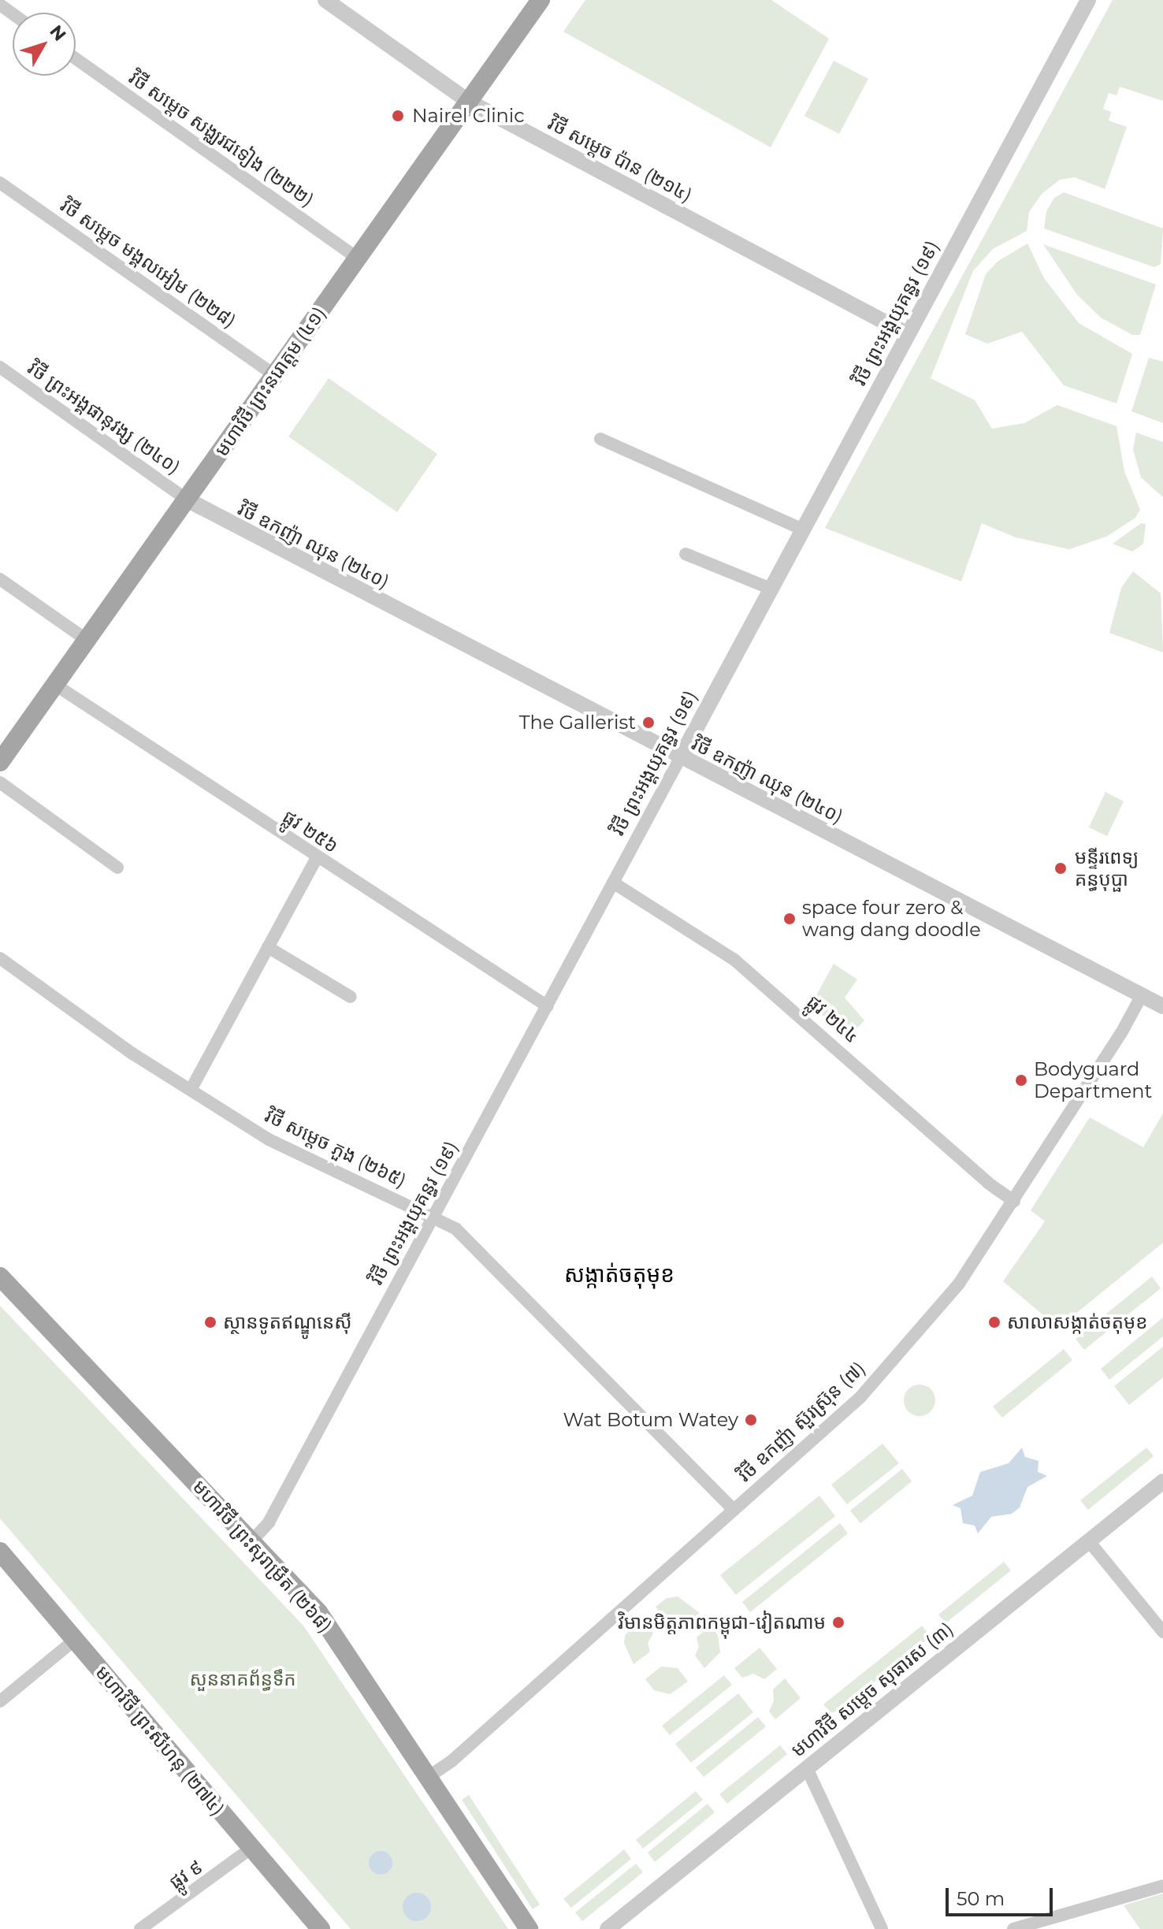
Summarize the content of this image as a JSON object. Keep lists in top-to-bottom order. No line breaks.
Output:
{"streets":{"main road":["មហាវិថី ព្រះនរោត្តម (៤១)","មហាវិថី ព្រះសុរាម្រឹត (២៦៨)","មហាវិថី ព្រះសីហនុ (២៧៤)"],"street":["វិថី សម្តេច សង្ឈរជទៀង (២២២)","វិថី សម្តេច ប៉ាន (២១៤)","វិថី សម្តេច មង្គលអៀម (២២៨)","វិថី ព្រះអង្គយុគន្ធរ (១៩)","វិថី ព្រះអង្គផានុវង្ស (២៤០)","វិថី ឧកញ៉ា ឈុន (២៤០)","ផ្លូវ ២៥៦","ផ្លូវ ២៤៤","វិថី សម្តេច ភួង (២៦៥)","វិថី ឧកញ៉ា ស៊ួរស៊្រុន (៧)","មហាវិថី សម្តេច សុធារស (៣)","ផ្លូវ ៩"]},"crossings":[["វិថី សម្តេច សង្ឈរជទៀង (២២២)","មហាវិថី ព្រះនរោត្តម (៤១)"],["វិថី សម្តេច ប៉ាន (២១៤)","វិថី ព្រះអង្គយុគន្ធរ (១៩)"],["វិថី សម្តេច ប៉ាន (២១៤)","មហាវិថី ព្រះនរោត្តម (៤១)"],["វិថី សម្តេច មង្គលអៀម (២២៨)","មហាវិថី ព្រះនរោត្តម (៤១)"],["វិថី ព្រះអង្គយុគន្ធរ (១៩)","វិថី ឧកញ៉ា ឈុន (២៤០)"],["វិថី ព្រះអង្គយុគន្ធរ (១៩)","ផ្លូវ ២៥៦"],["វិថី ព្រះអង្គយុគន្ធរ (១៩)","ផ្លូវ ២៤៤"],["វិថី ព្រះអង្គយុគន្ធរ (១៩)","វិថី សម្តេច ភួង (២៦៥)"],["វិថី ព្រះអង្គយុគន្ធរ (១៩)","មហាវិថី ព្រះសុរាម្រឹត (២៦៨)"],["មហាវិថី ព្រះនរោត្តម (៤១)","វិថី ព្រះអង្គផានុវង្ស (២៤០)"],["មហាវិថី ព្រះនរោត្តម (៤១)","វិថី ឧកញ៉ា ឈុន (២៤០)"],["មហាវិថី ព្រះនរោត្តម (៤១)","ផ្លូវ ២៥៦"],["វិថី ព្រះអង្គផានុវង្ស (២៤០)","វិថី ឧកញ៉ា ឈុន (២៤០)"],["វិថី ឧកញ៉ា ឈុន (២៤០)","វិថី ឧកញ៉ា ស៊ួរស៊្រុន (៧)"],["ផ្លូវ ២៤៤","វិថី ឧកញ៉ា ស៊ួរស៊្រុន (៧)"],["វិថី សម្តេច ភួង (២៦៥)","វិថី ឧកញ៉ា ស៊ួរស៊្រុន (៧)"],["វិថី ឧកញ៉ា ស៊ួរស៊្រុន (៧)","មហាវិថី ព្រះសុរាម្រឹត (២៦៨)"],["មហាវិថី ព្រះសីហនុ (២៧៤)","ផ្លូវ ៩"]],"districts":["សង្កាត់ចតុមុខ"],"parks":["សួននាគព័ន្ធទឹក"],"places":["Nairel Clinic","The Gallerist","មន្ទីរពេទ្យ គន្ធបុប្ផា","space four zero & wang dang doodle","Bodyguard Department","ស្ថានទូតឥណ្ឌូនេស៊ី","សាលាសង្កាត់ចតុមុខ","Wat Botum Watey","វិមានមិត្តភាពកម្ពុជា-វៀតណាម"],"scale_bar":"50 m","north":"top right"}
